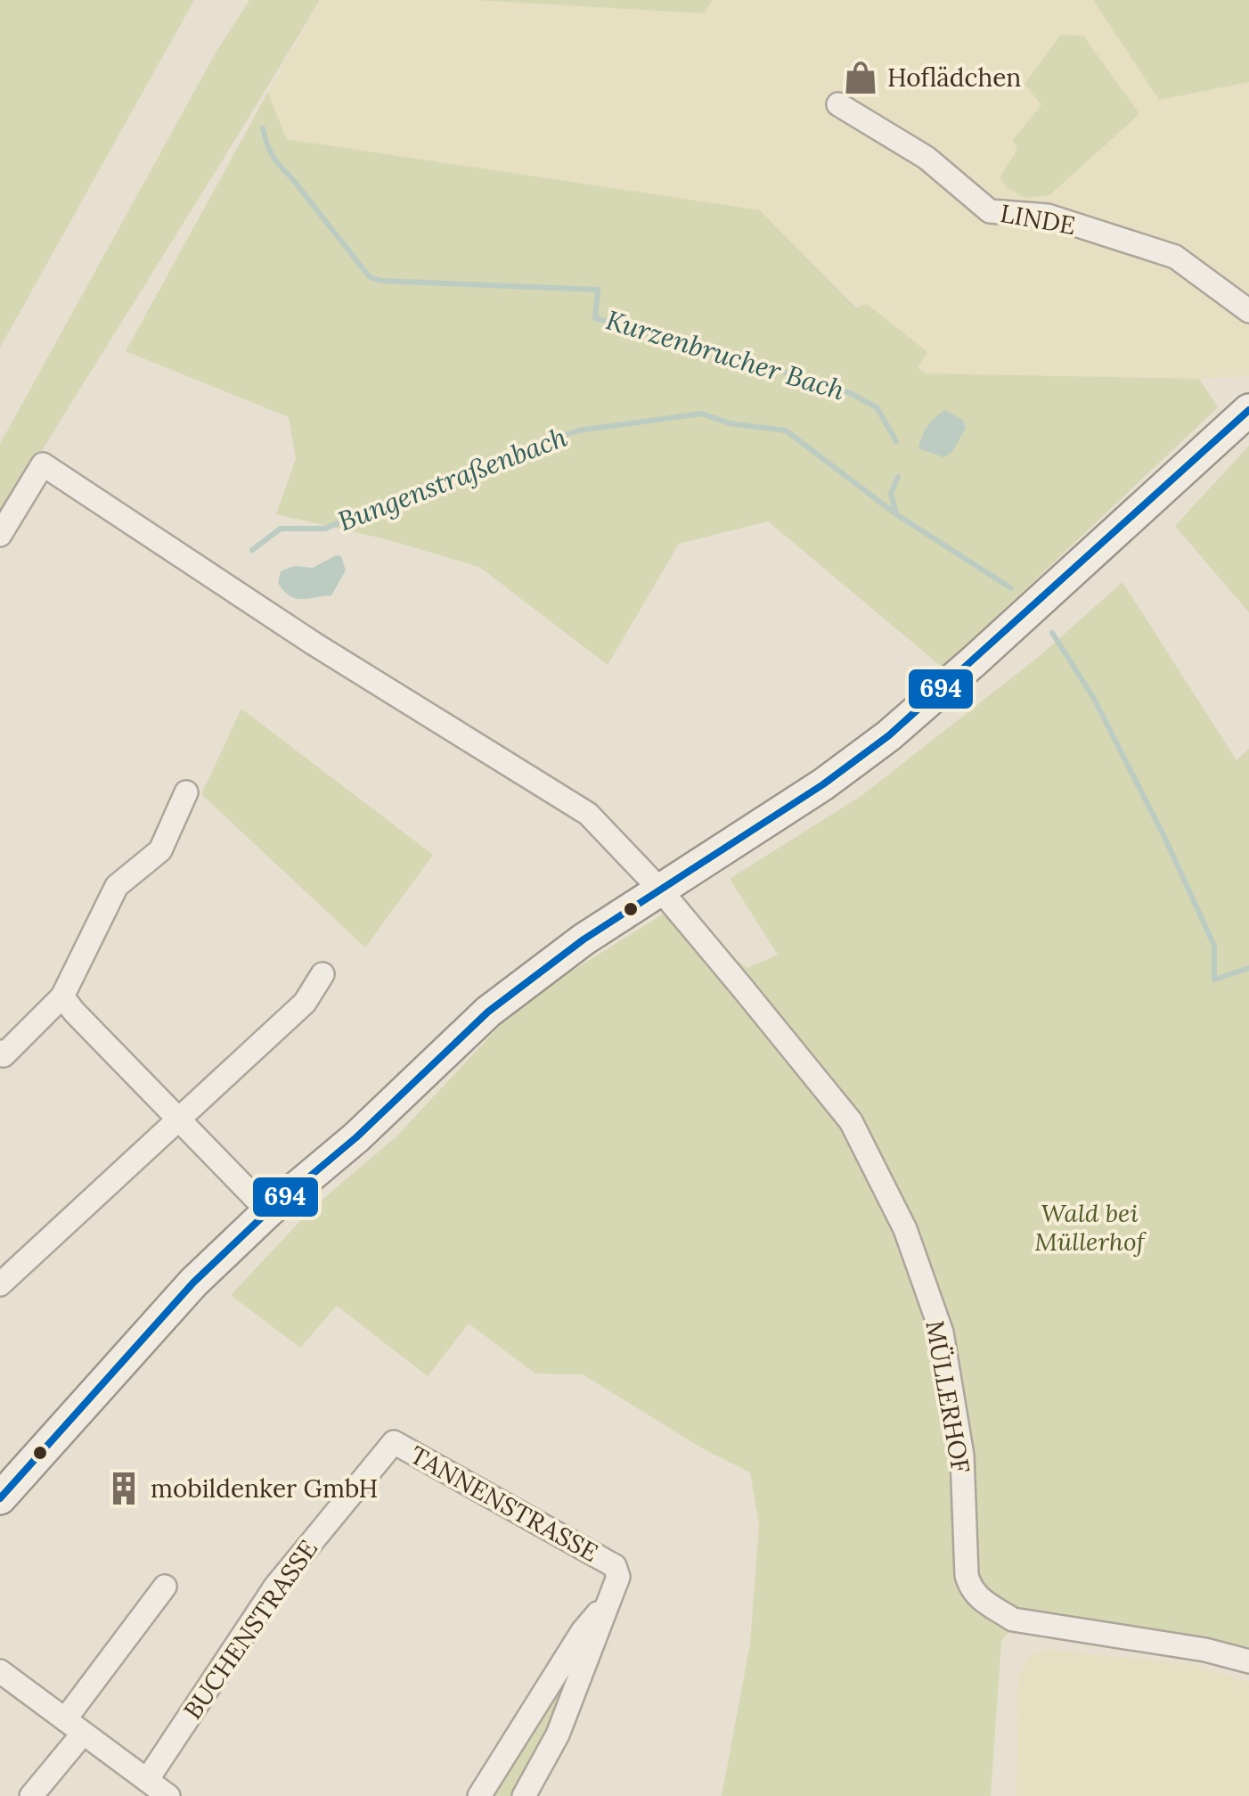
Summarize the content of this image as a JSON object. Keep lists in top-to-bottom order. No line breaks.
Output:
{"streets":{"street":["LINDE","MÜLLERHOF","TANNENSTRASSE","BUCHENSTRASSE"]},"crossings":[["TANNENSTRASSE","BUCHENSTRASSE"]],"water":["Kurzenbrucher Bach","Bungenstraßenbach"],"parks":["Wald bei Müllerhof"],"places":{"shop":["Hoflädchen"],"building":["mobildenker GmbH"]},"lines":["transit line 694"]}
